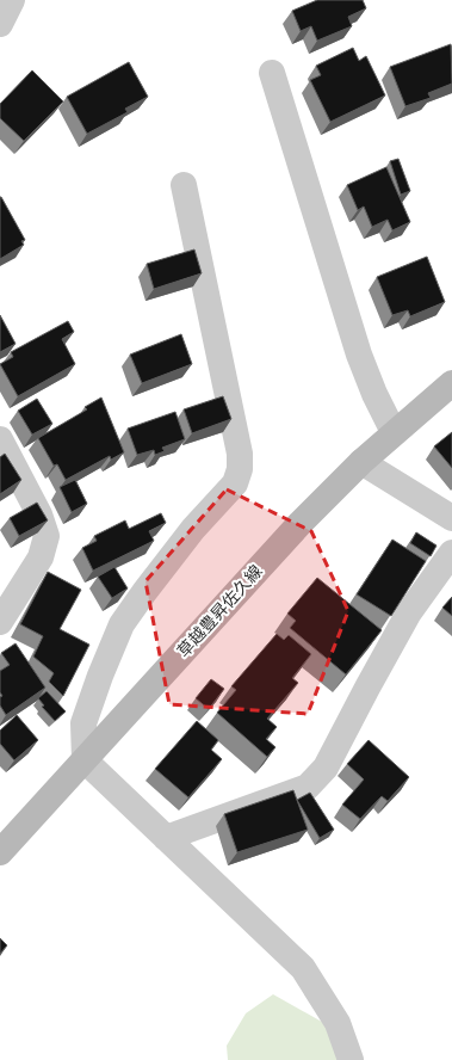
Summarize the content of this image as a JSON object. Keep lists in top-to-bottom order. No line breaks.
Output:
{"streets":{"main road":["草越豊昇佐久線"]}}
